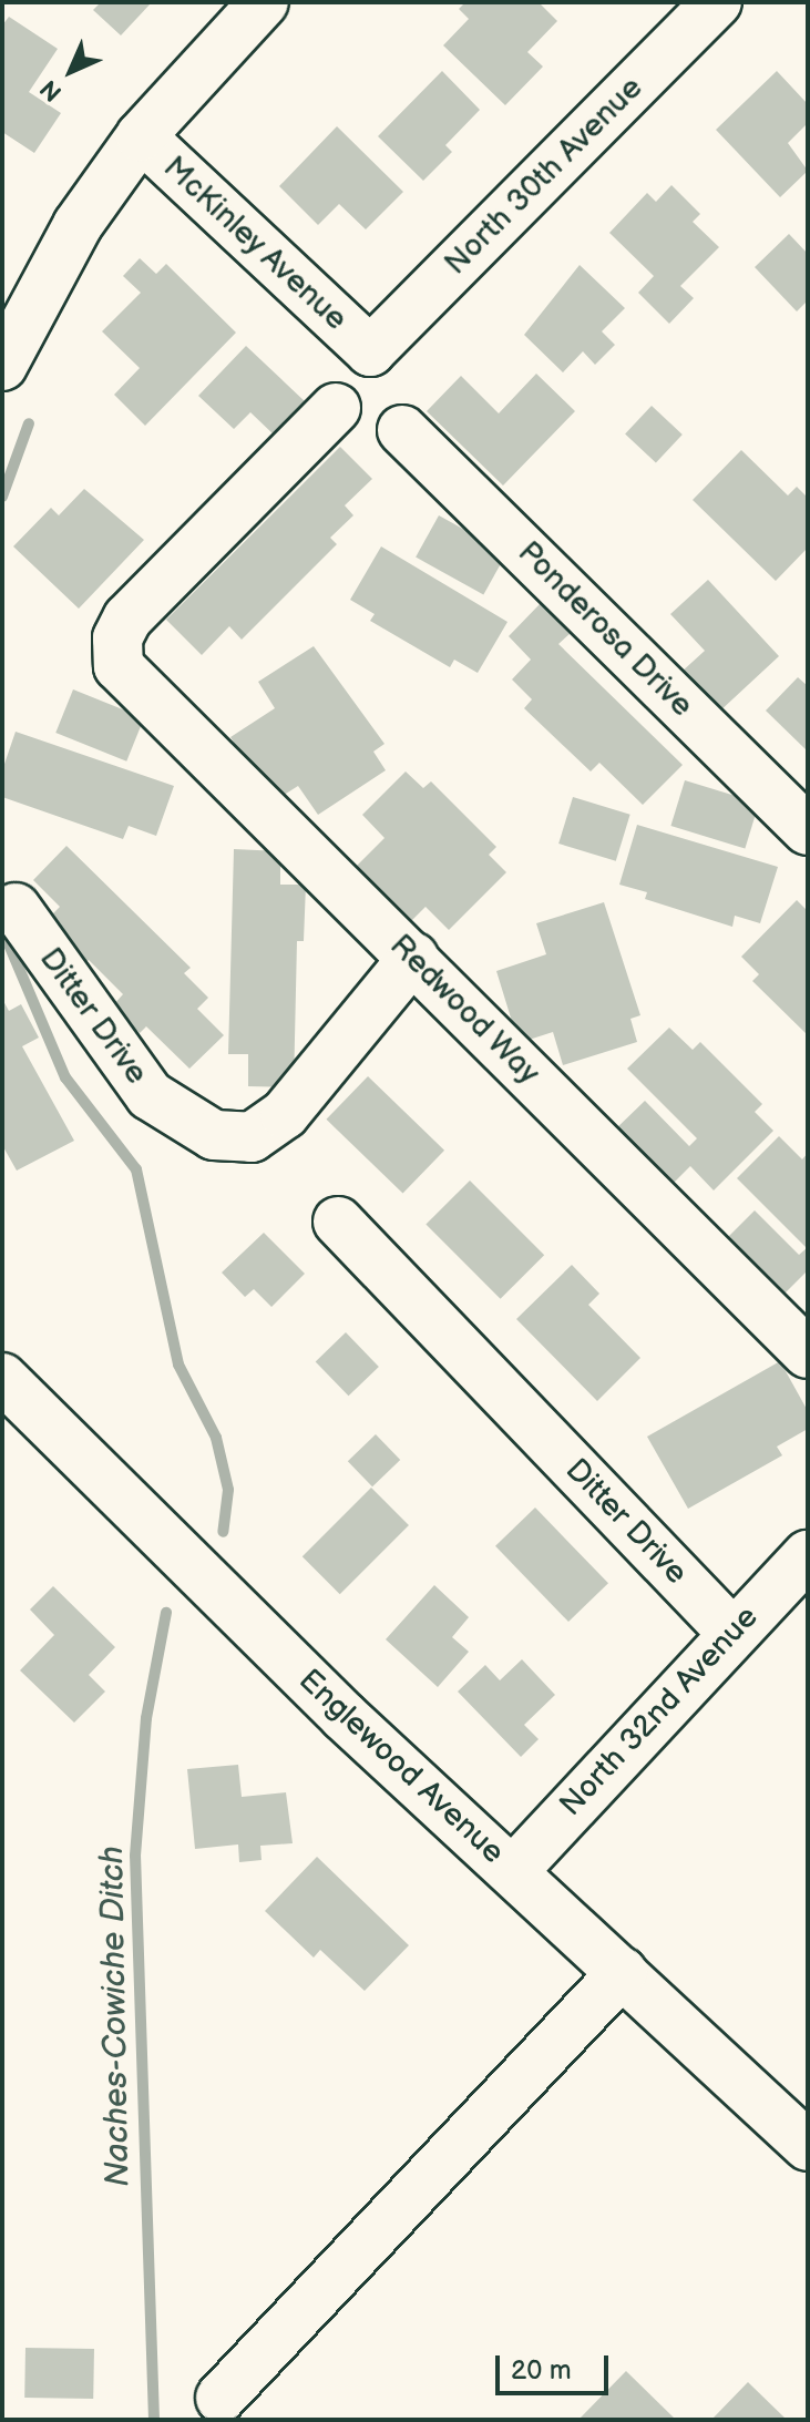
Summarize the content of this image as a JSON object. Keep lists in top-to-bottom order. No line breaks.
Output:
{"streets":{"street":["North 30th Avenue","McKinley Avenue","Ponderosa Drive","Redwood Way","Ditter Drive","North 32nd Avenue","Englewood Avenue"]},"crossings":[["North 30th Avenue","McKinley Avenue"],["Redwood Way","Ditter Drive"],["Ditter Drive","North 32nd Avenue"],["North 32nd Avenue","Englewood Avenue"]],"water":["Naches-Cowiche Ditch"],"scale_bar":"20 m","north":"bottom left"}
